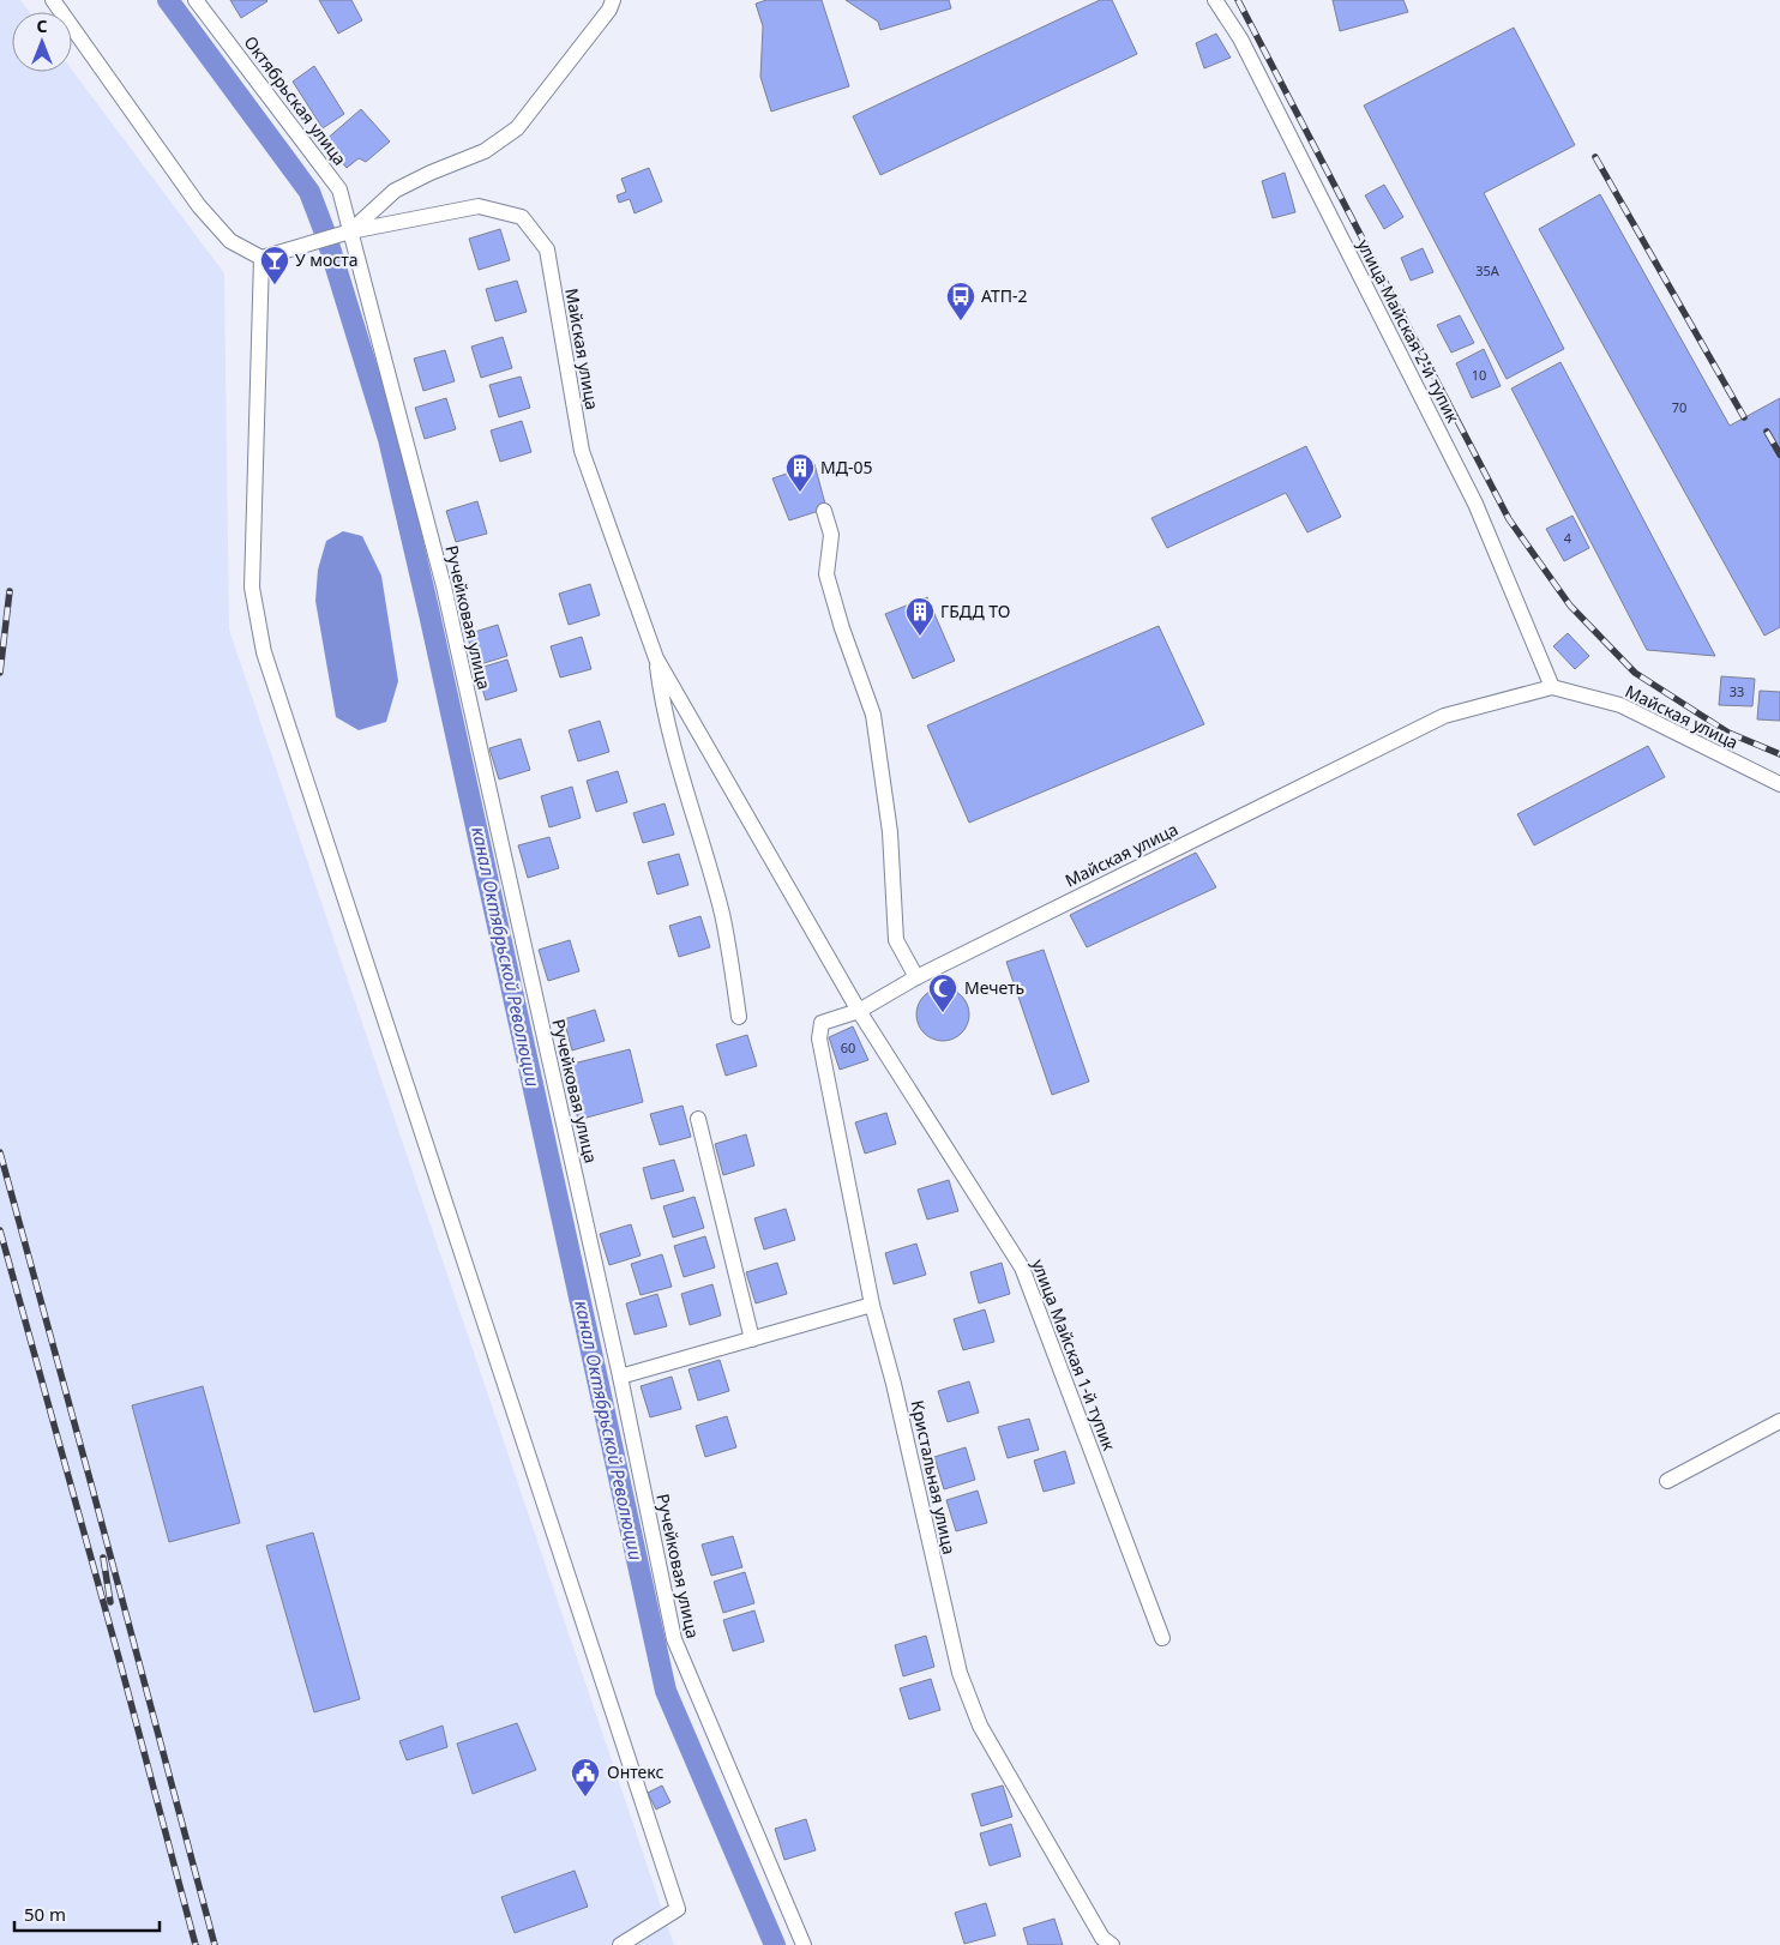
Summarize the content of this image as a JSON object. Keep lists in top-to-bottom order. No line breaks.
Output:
{"streets":{"street":["Октябрьская улица","улица Майская 2-й тупик","Майская улица","Ручейковая улица","улица Майская 1-й тупик","Кристальная улица"]},"crossings":[["Октябрьская улица","Майская улица"],["Октябрьская улица","Ручейковая улица"],["улица Майская 2-й тупик","Майская улица"],["Майская улица","Ручейковая улица"],["Майская улица","улица Майская 1-й тупик"],["Майская улица","Кристальная улица"],["улица Майская 1-й тупик","Кристальная улица"]],"water":["канал Октябрьской Революции"],"places":{"bar":["У моста"],"bus stop":["АТП-2"],"building":["МД-05","ГБДД ТО"],"mosque":["Мечеть"],"public building":["Онтекс"]},"house_numbers":["35А","10","70","4","33","60"],"scale_bar":"50 m","north":"top"}
